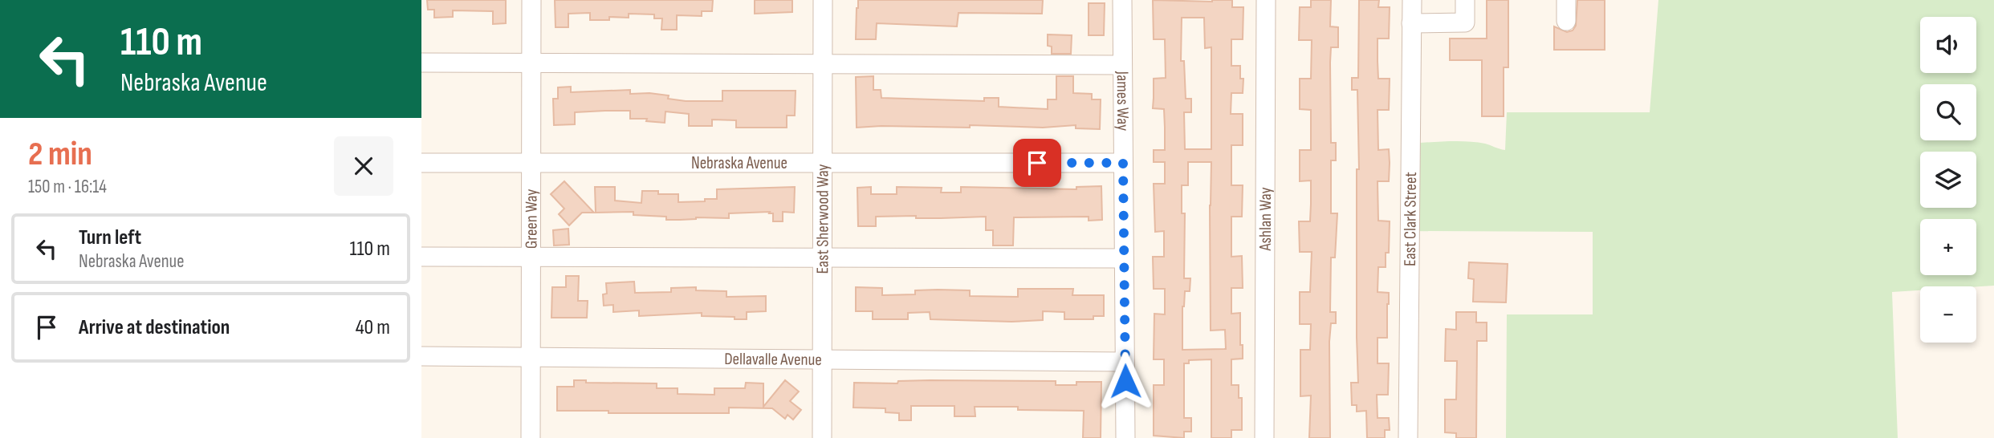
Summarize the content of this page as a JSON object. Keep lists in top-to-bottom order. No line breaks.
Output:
{"streets":{"street":["James Way","Nebraska Avenue","Green Way","East Sherwood Way","Ashlan Way","East Clark Street","Dellavalle Avenue"]},"crossings":[["James Way","Nebraska Avenue"],["James Way","Dellavalle Avenue"],["Nebraska Avenue","Green Way"],["Nebraska Avenue","East Sherwood Way"],["Green Way","Dellavalle Avenue"],["East Sherwood Way","Dellavalle Avenue"]],"page":{"turn":["110 m","Nebraska Avenue"],"map_buttons":["+","−"],"heading":["2 min","150 m · 16:14"],"list":[{"name":"Turn left","note":"Nebraska Avenue","value":"110 m"},{"name":"Arrive at destination","value":"40 m"}]}}
